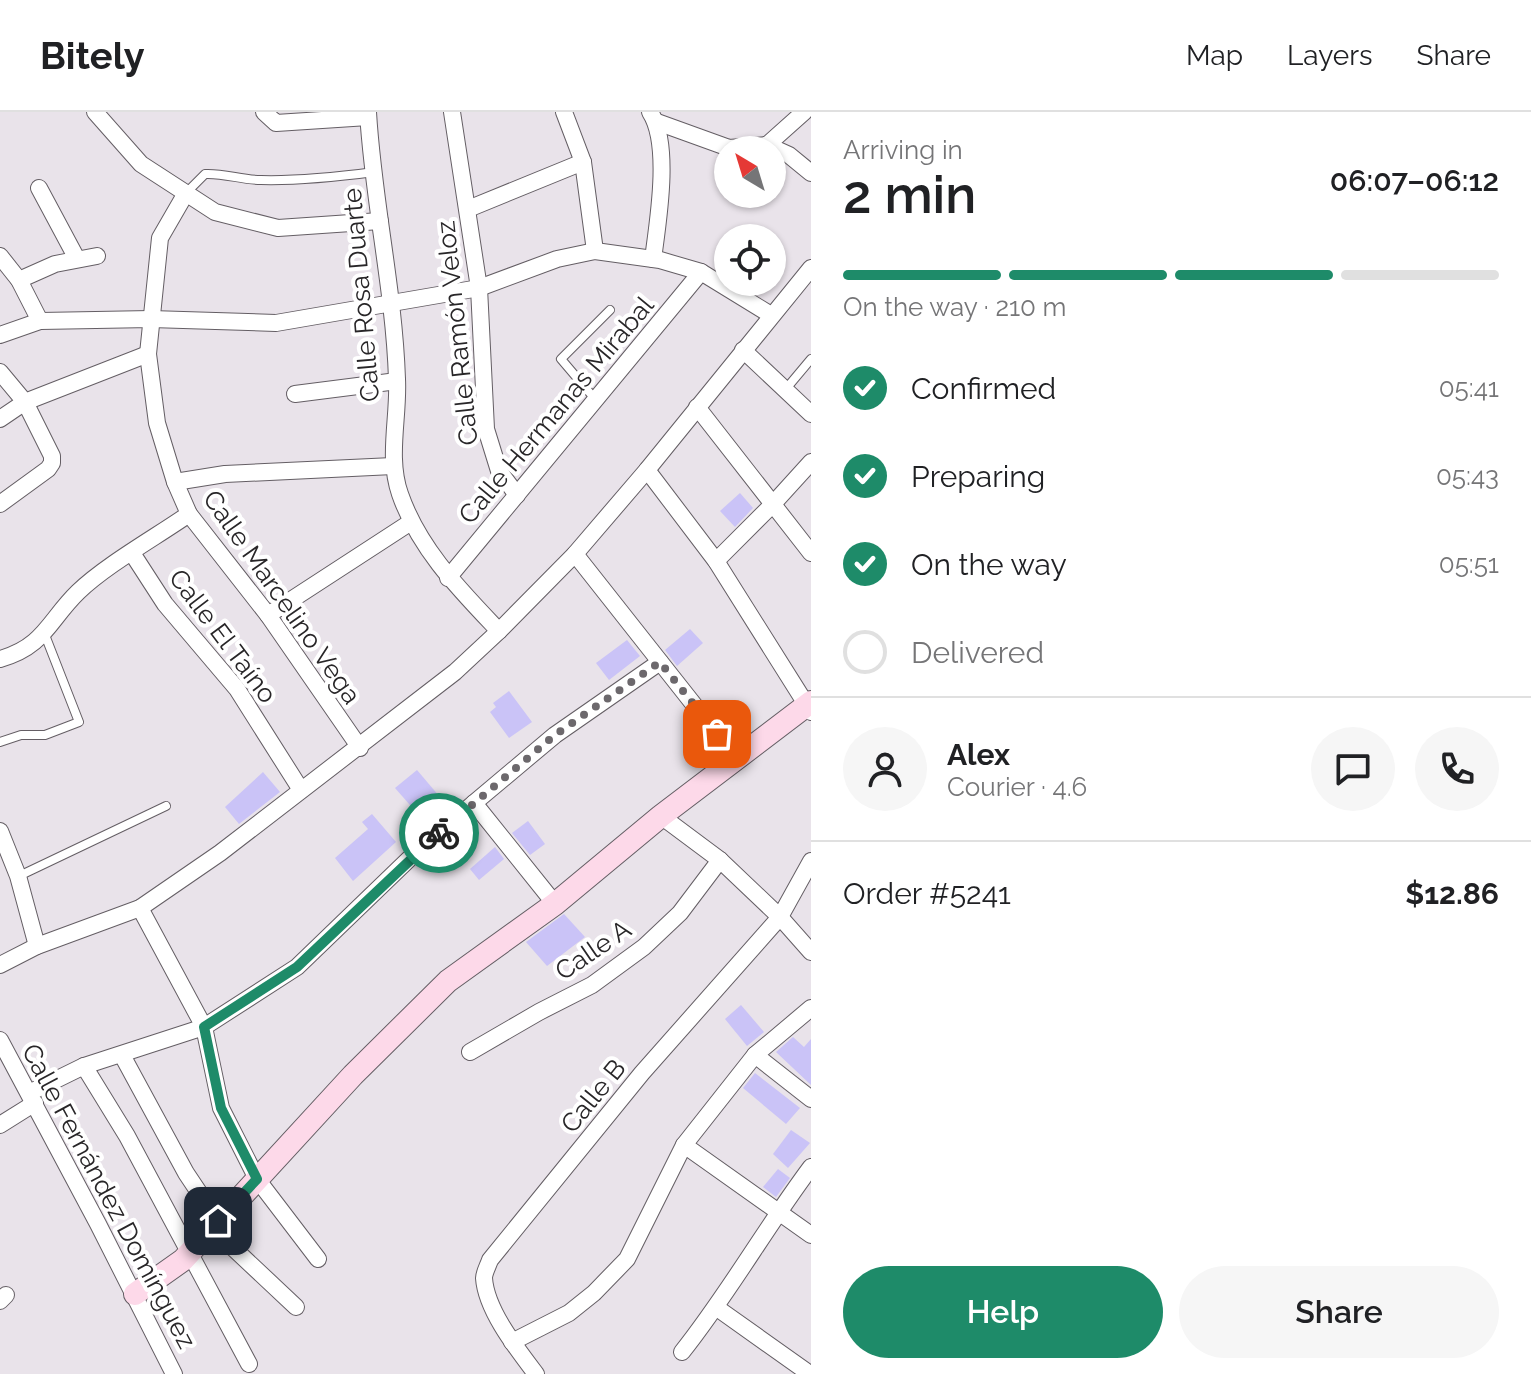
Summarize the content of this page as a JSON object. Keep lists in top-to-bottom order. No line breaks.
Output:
{"streets":{"street":["Calle Rosa Duarte","Calle Ramón Veloz","Calle Hermanas Mirabal","Calle Marcelino Vega","Calle El Taíno","Calle A","Calle B","Calle Fernández Domínguez"]},"crossings":[["Calle Rosa Duarte","Calle Hermanas Mirabal"],["Calle Ramón Veloz","Calle Hermanas Mirabal"]],"north":"top left","page":{"header":"Bitely","nav":["Map","Layers","Share"],"heading":["2 min","Arriving in","06:07–06:12"],"panel":["Alex","Courier · 4.6","Order #5241","$12.86"],"bar":"On the way · 210 m","list":[["Confirmed","05:41"],["Preparing","05:43"],["On the way","05:51"],"Delivered"],"buttons":["Help","Share"]}}
